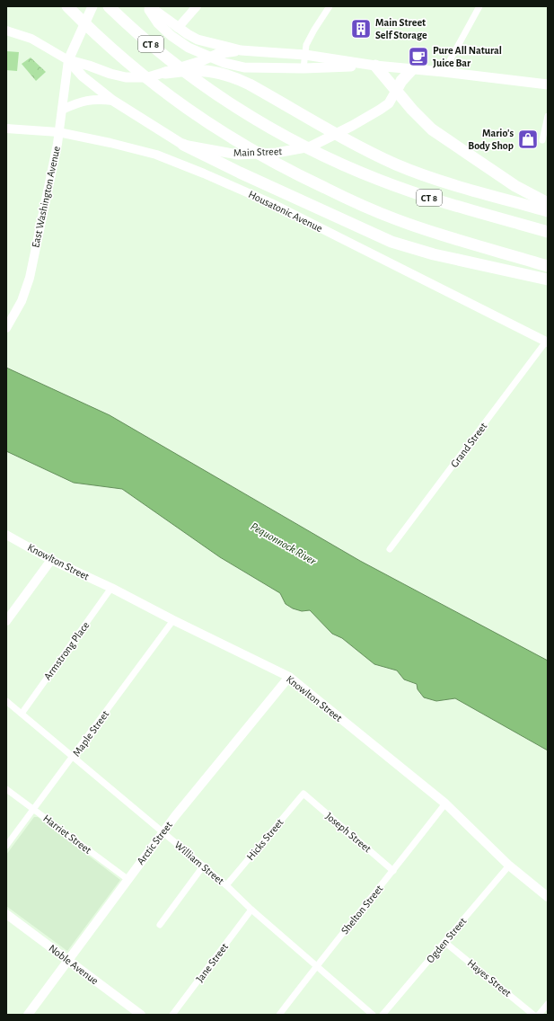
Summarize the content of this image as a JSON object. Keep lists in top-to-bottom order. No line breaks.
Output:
{"streets":{"highway":["CT 8"],"main road":["Main Street","East Washington Avenue","Housatonic Avenue","Knowlton Street","Arctic Street","Noble Avenue"],"street":["Grand Street","Armstrong Place","Maple Street","Joseph Street","Harriet Street","Hicks Street","William Street","Shelton Street","Ogden Street","Jane Street","Hayes Street"]},"crossings":[["Main Street","East Washington Avenue"],["East Washington Avenue","Housatonic Avenue"],["Housatonic Avenue","Grand Street"],["Knowlton Street","Armstrong Place"],["Knowlton Street","Maple Street"],["Knowlton Street","Arctic Street"],["Knowlton Street","Shelton Street"],["Knowlton Street","Ogden Street"],["Armstrong Place","William Street"],["Maple Street","Harriet Street"],["Maple Street","William Street"],["Joseph Street","Hicks Street"],["Joseph Street","Shelton Street"],["Harriet Street","Arctic Street"],["Hicks Street","William Street"],["Arctic Street","William Street"],["Arctic Street","Noble Avenue"],["William Street","Shelton Street"],["William Street","Jane Street"],["Ogden Street","Hayes Street"]],"water":["Pequonnock River"],"places":{"building":["Main Street Self Storage"],"cafe":["Pure All Natural Juice Bar"],"shop":["Mario's Body Shop"]}}
